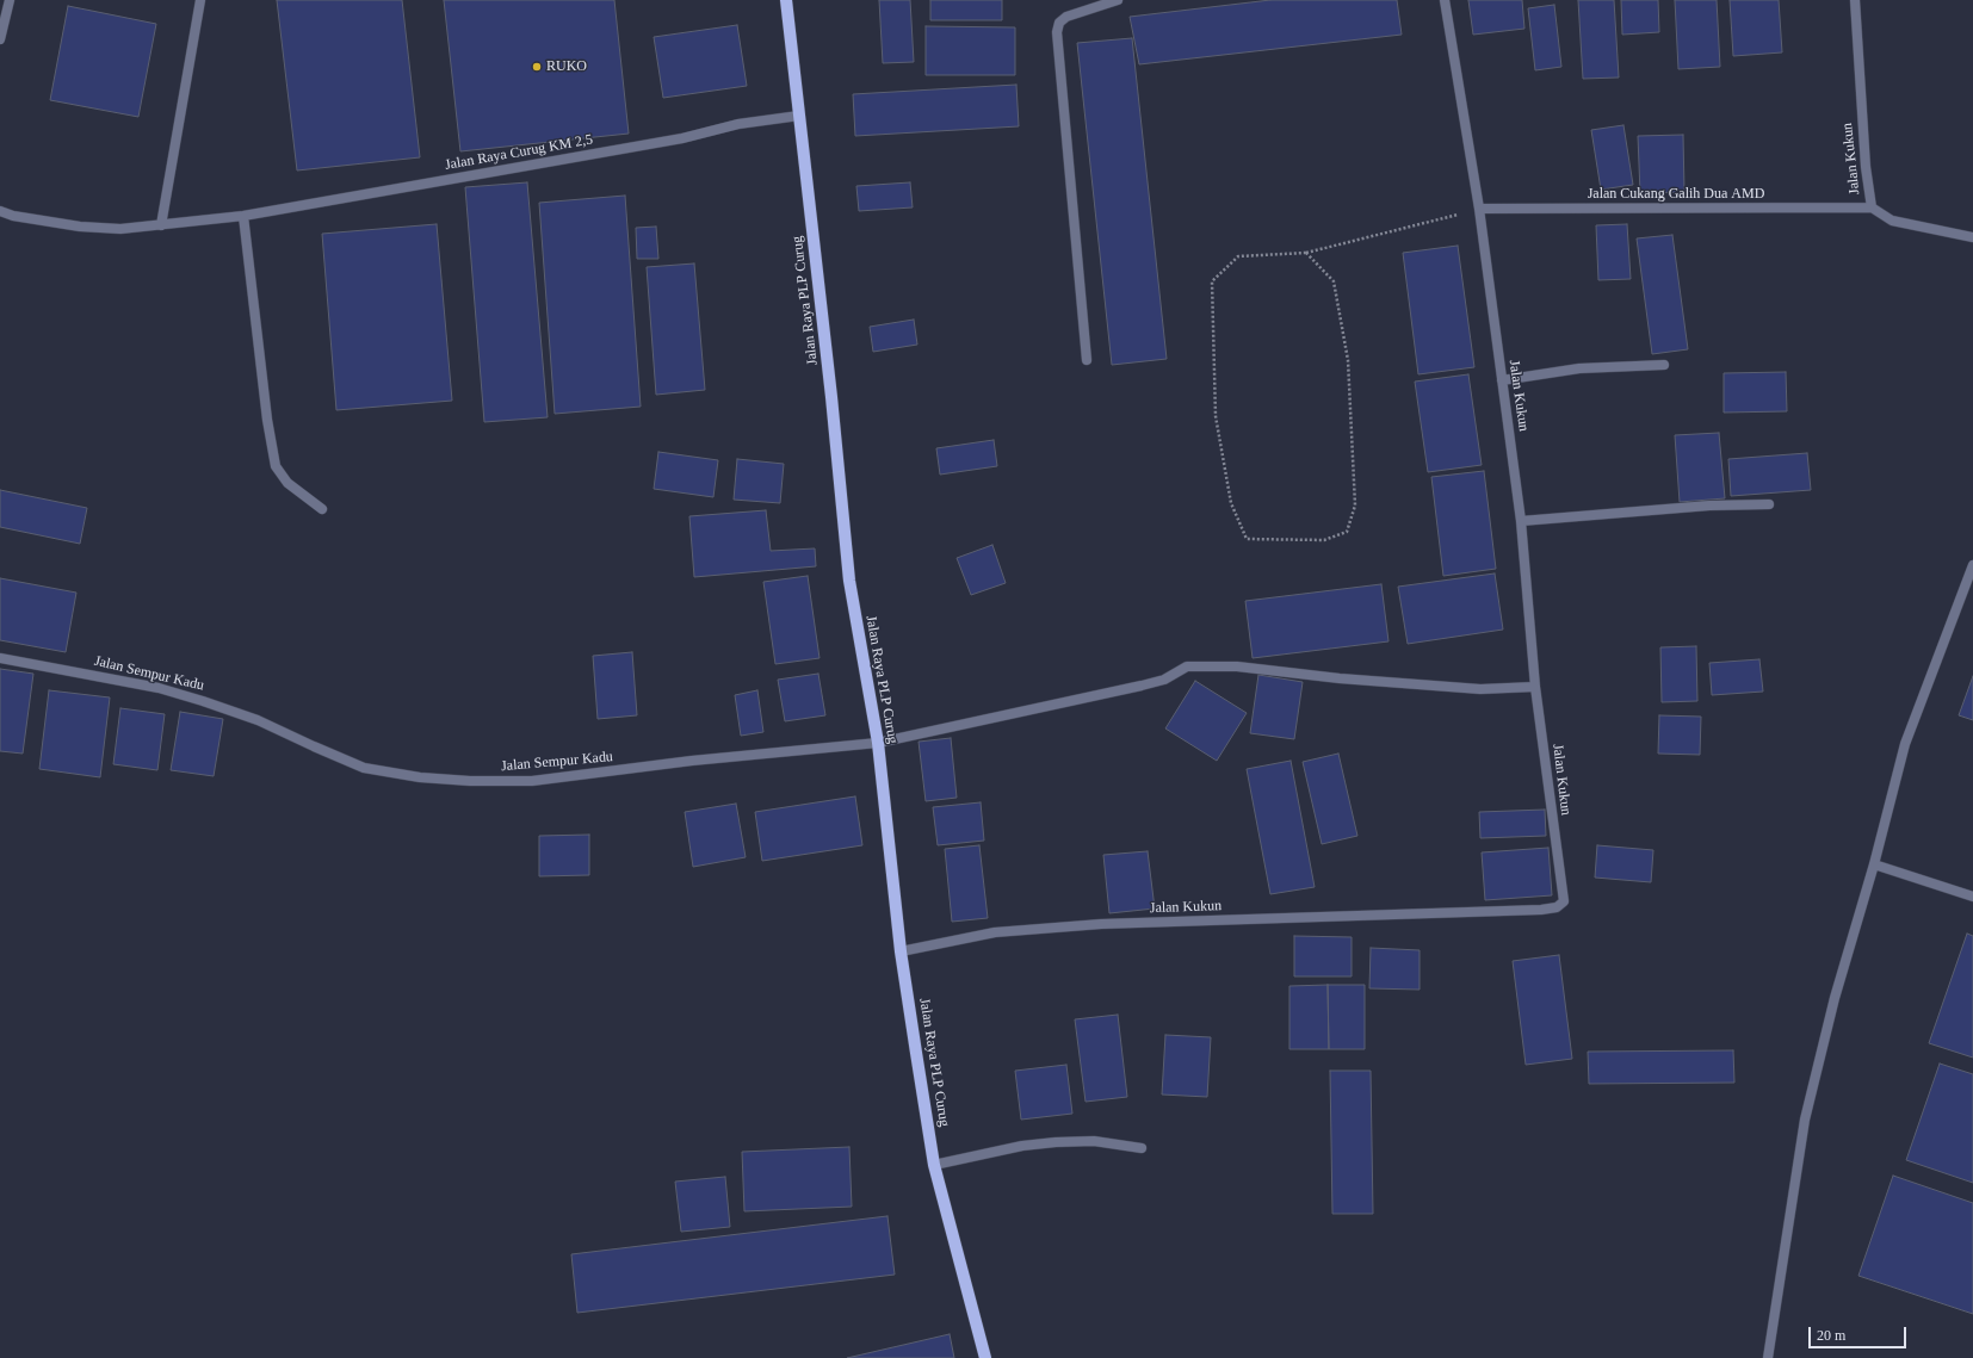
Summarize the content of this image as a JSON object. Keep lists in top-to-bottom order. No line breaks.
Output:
{"streets":{"main road":["Jalan Raya PLP Curug"],"street":["Jalan Raya Curug KM 2,5","Jalan Kukun","Jalan Cukang Galih Dua AMD","Jalan Sempur Kadu"]},"crossings":[["Jalan Raya Curug KM 2,5","Jalan Raya PLP Curug"],["Jalan Kukun","Jalan Cukang Galih Dua AMD"],["Jalan Kukun","Jalan Raya PLP Curug"],["Jalan Kukun","Jalan Sempur Kadu"],["Jalan Raya PLP Curug","Jalan Sempur Kadu"]],"places":["RUKO"],"scale_bar":"20 m"}
